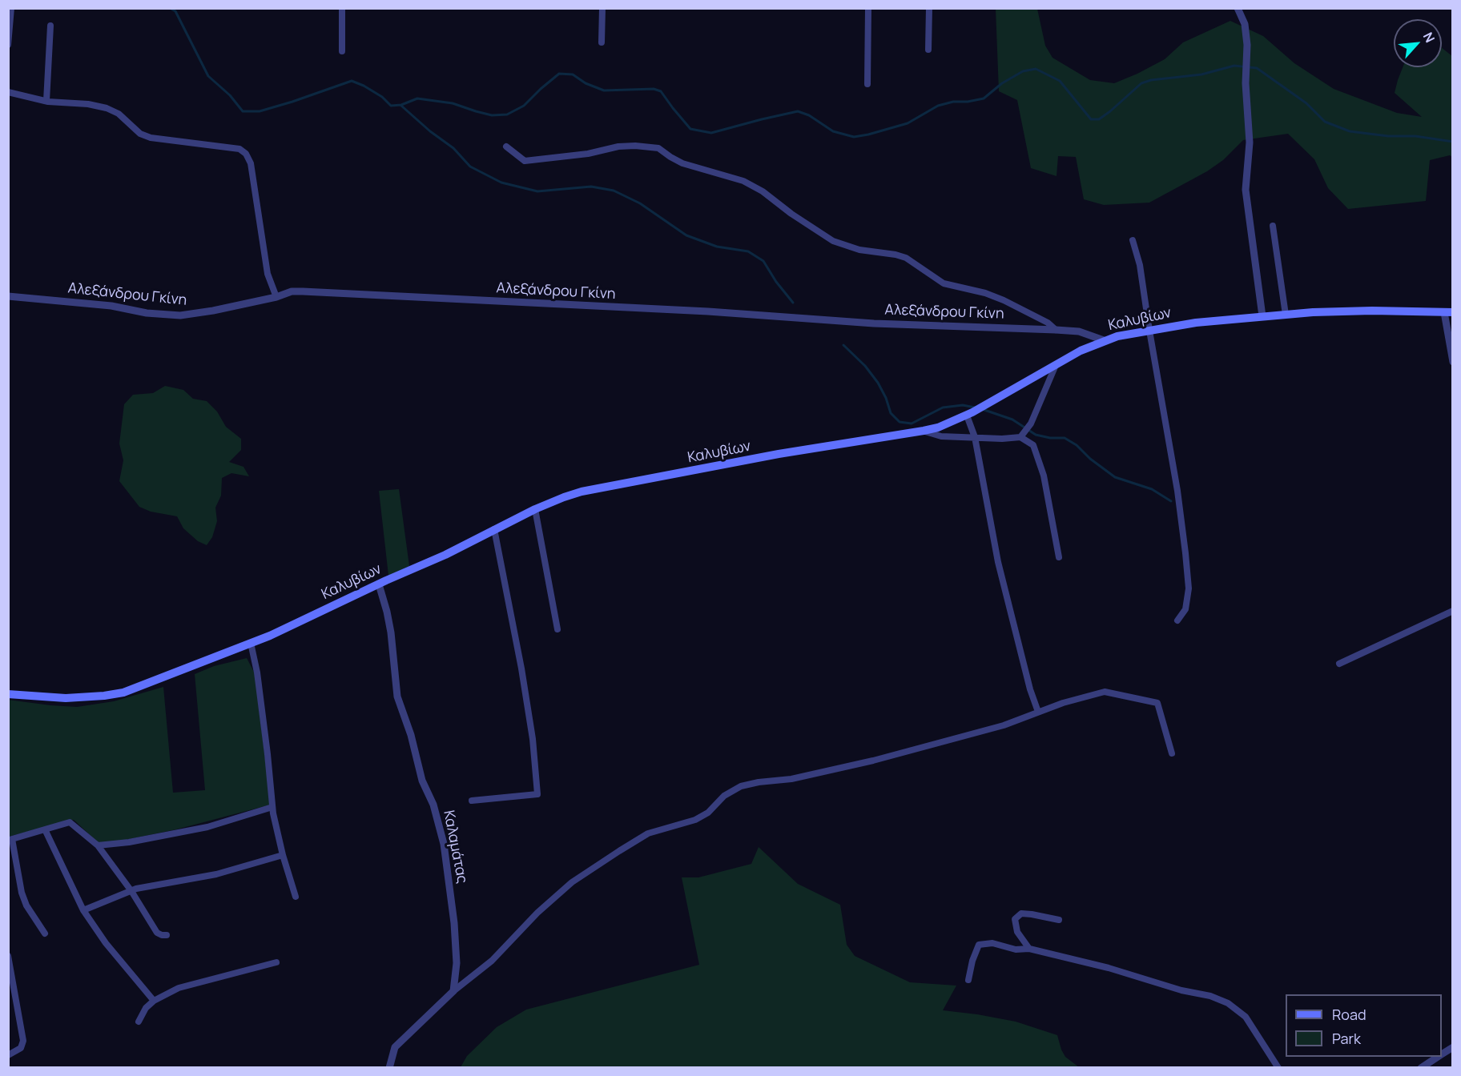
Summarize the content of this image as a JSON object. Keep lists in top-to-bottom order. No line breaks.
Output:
{"streets":{"main road":["Καλυβίων"],"street":["Αλεξάνδρου Γκίνη","Καλαμάτας"]},"crossings":[["Αλεξάνδρου Γκίνη","Καλυβίων"],["Καλυβίων","Καλαμάτας"]],"legend":["Road","Park"],"north":"top right"}
